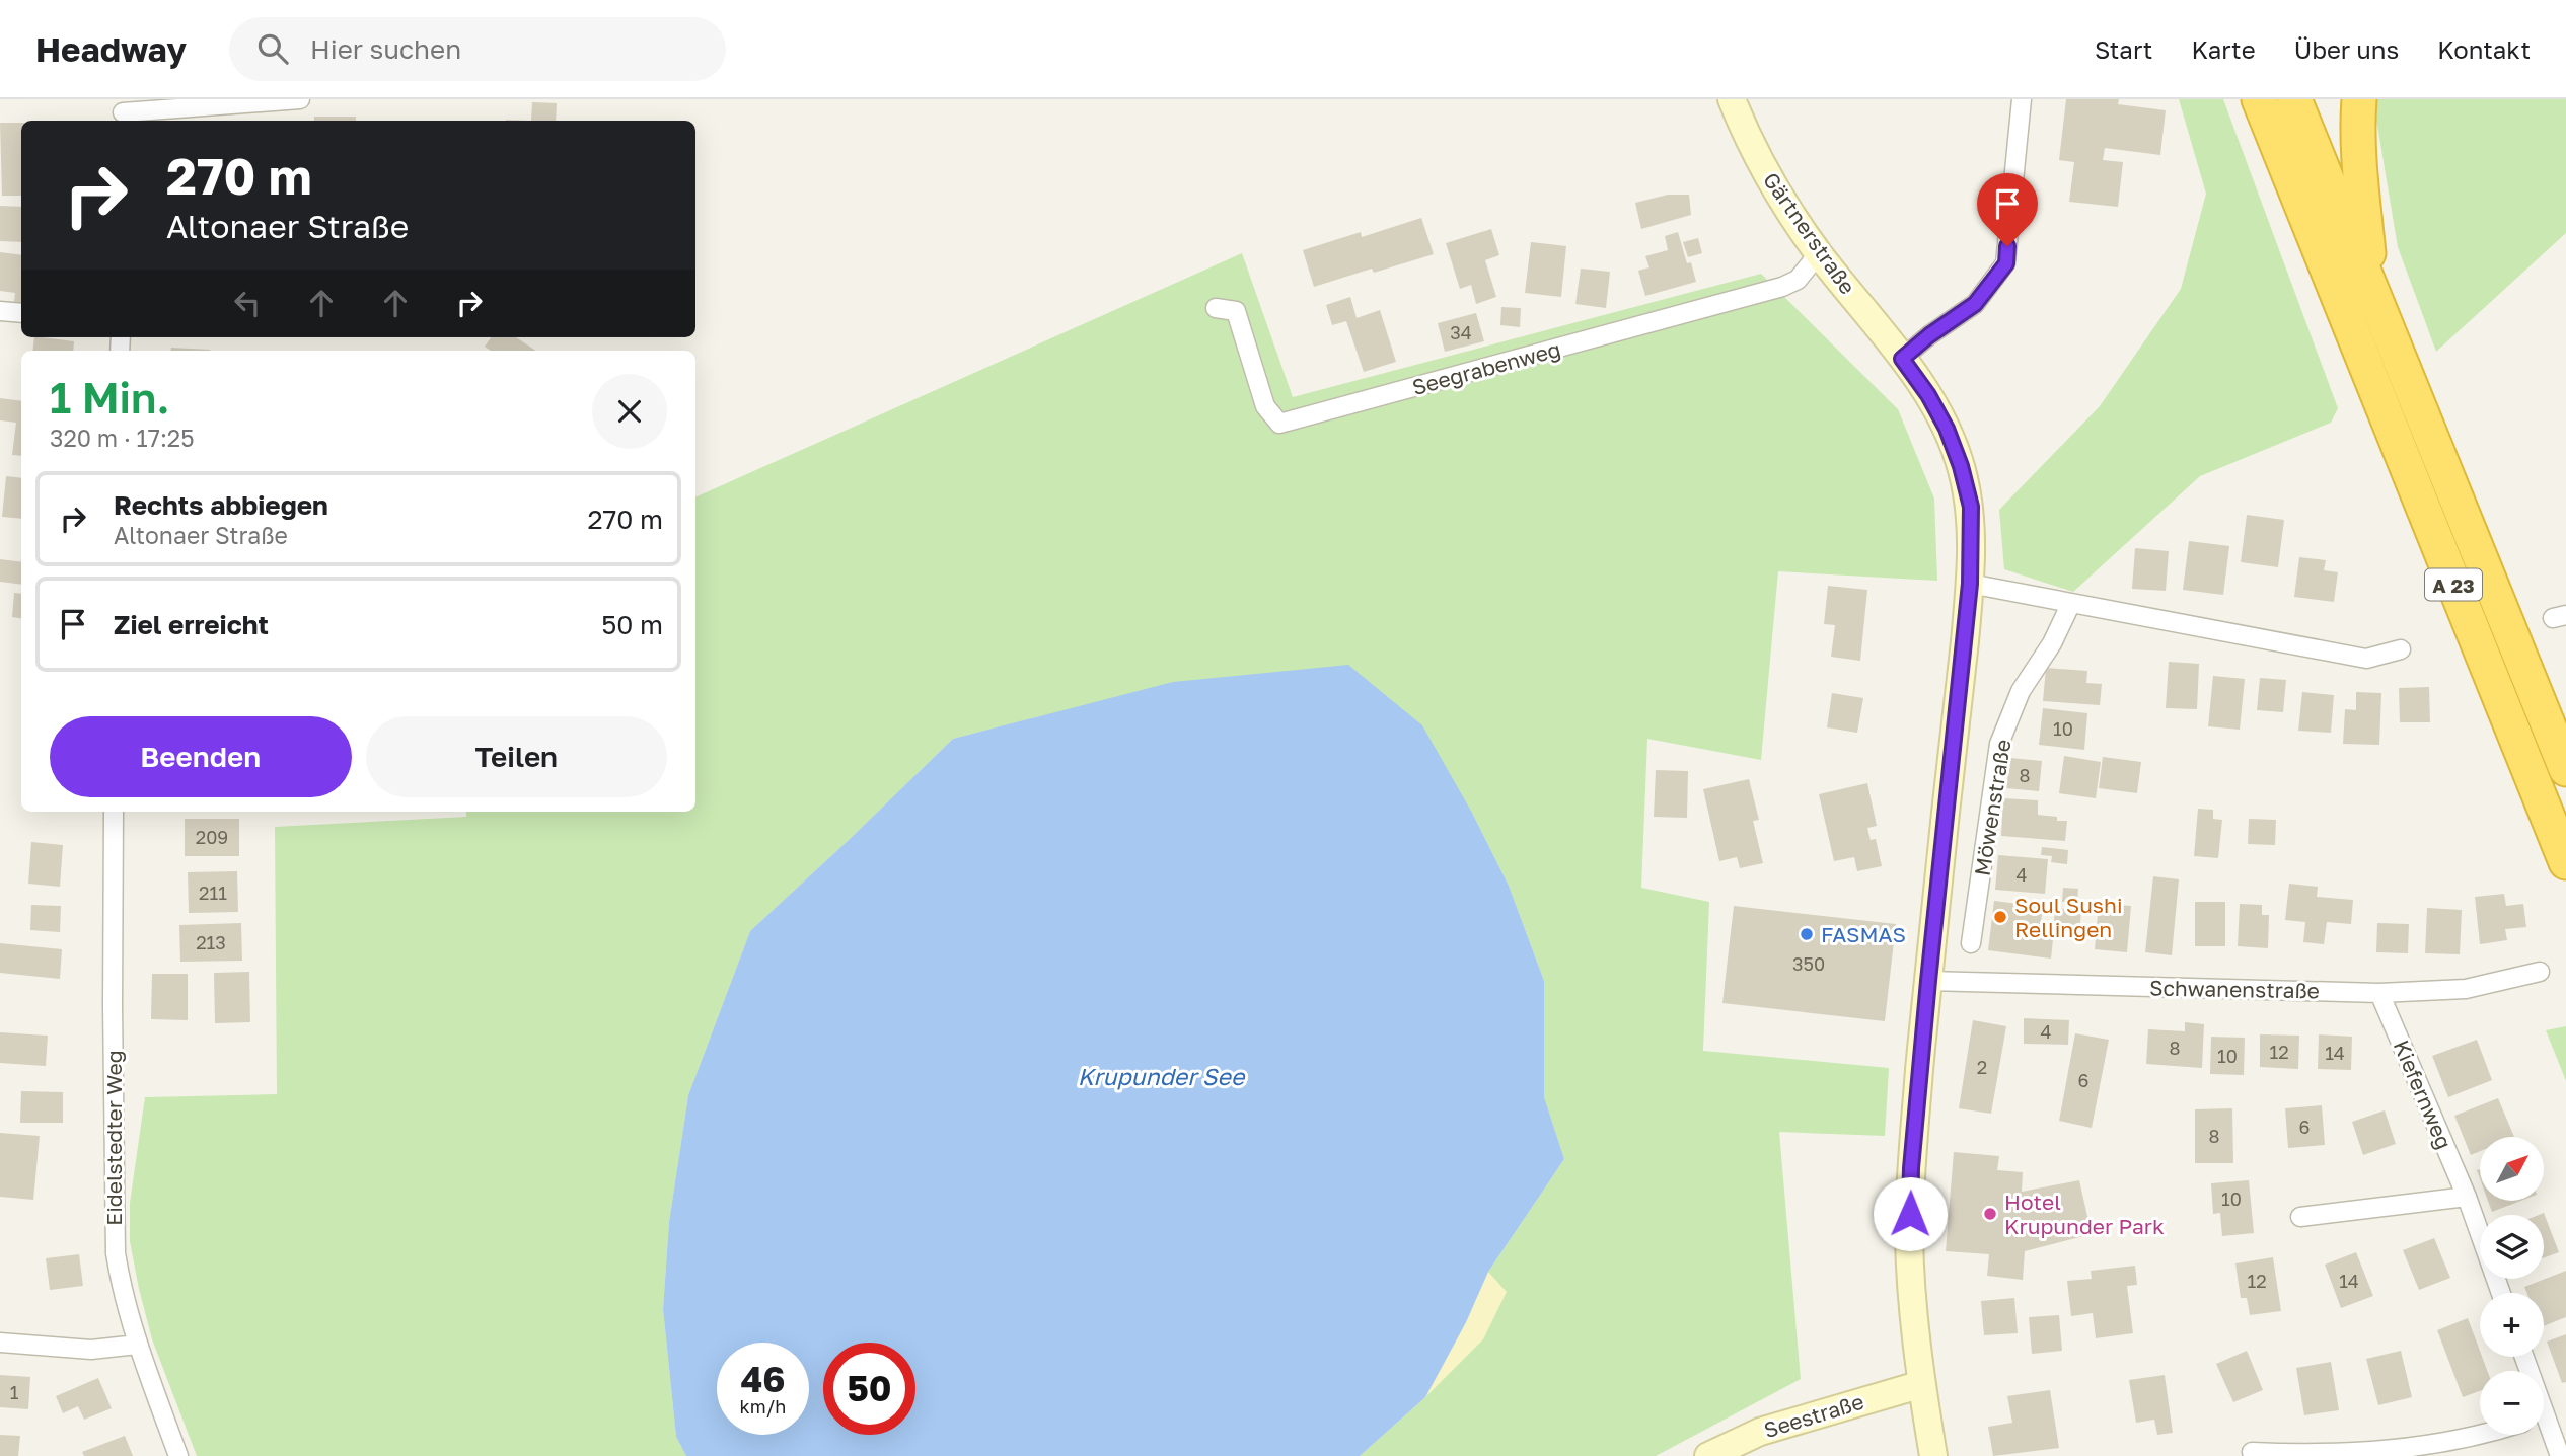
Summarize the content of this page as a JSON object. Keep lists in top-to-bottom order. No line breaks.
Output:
{"streets":{"highway":["A 23"],"main road":["Gärtnerstraße","Seestraße"],"street":["Seegrabenweg","Möwenstraße","Schwanenstraße","Kiefernweg","Eidelstedter Weg"]},"crossings":[["Gärtnerstraße","Seegrabenweg"],["Gärtnerstraße","Schwanenstraße"],["Gärtnerstraße","Seestraße"],["Schwanenstraße","Kiefernweg"]],"water":["Krupunder See"],"places":["Soul Sushi Rellingen","FASMAS","Hotel Krupunder Park"],"house_numbers":["34","10","8","209","4","211","213","350","4","8","12","14","10","2","6","6","8","10","12","14","1"],"north":"top right","page":{"header":"Headway","search":"Hier suchen","nav":["Start","Karte","Über uns","Kontakt"],"turn":["270 m","Altonaer Straße"],"heading":["1 Min.","320 m · 17:25"],"list":[{"name":"Rechts abbiegen","note":"Altonaer Straße","value":"270 m"},{"name":"Ziel erreicht","value":"50 m"}],"buttons":["Beenden","Teilen"],"map_buttons":["+","−"],"speed":"46 km/h","limit":"50"}}
